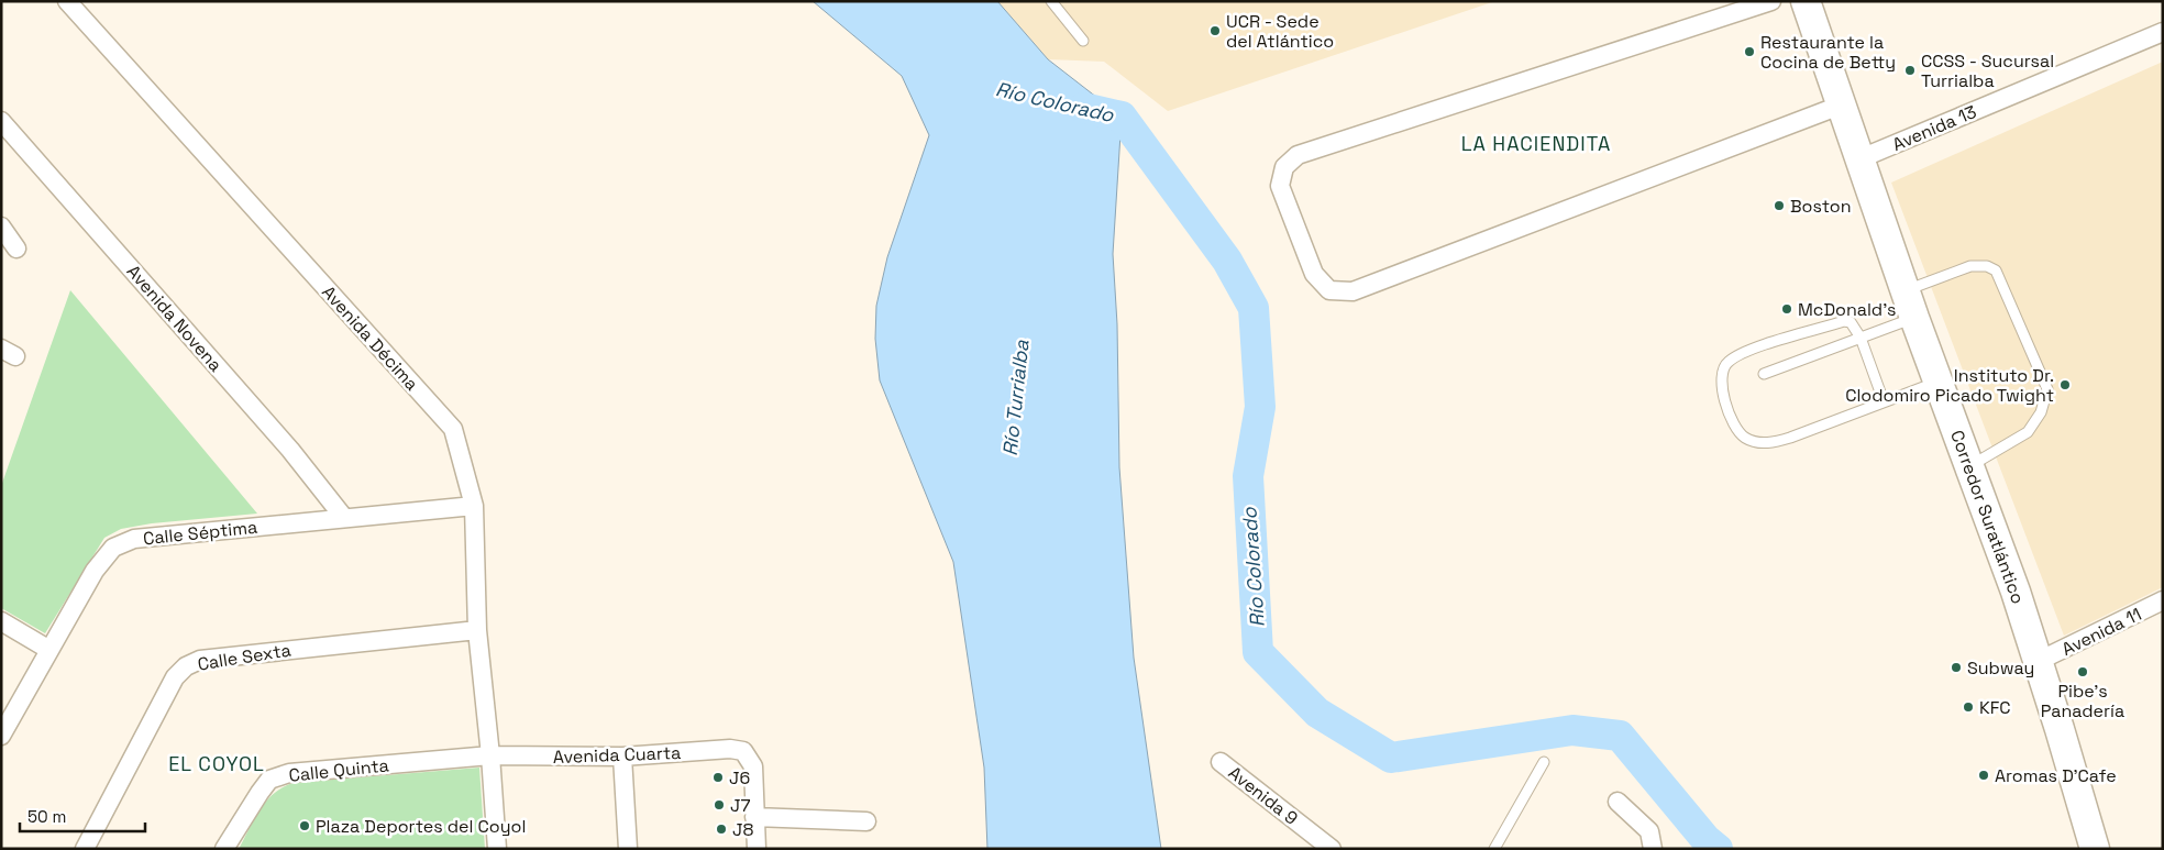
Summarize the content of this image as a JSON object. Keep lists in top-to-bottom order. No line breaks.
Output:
{"streets":{"main road":["Corredor Suratlántico"],"street":["Avenida 13","Avenida Novena","Avenida Décima","Calle Séptima","Avenida 11","Calle Sexta","Avenida Cuarta","Calle Quinta","Avenida 9"]},"crossings":[["Avenida 13","Corredor Suratlántico"],["Avenida Novena","Calle Séptima"],["Avenida Décima","Calle Séptima"],["Avenida Décima","Calle Sexta"],["Avenida Décima","Avenida Cuarta"],["Avenida Décima","Calle Quinta"],["Corredor Suratlántico","Avenida 11"],["Avenida Cuarta","Calle Quinta"]],"districts":["LA HACIENDITA","EL COYOL"],"water":["Río Colorado","Río Turrialba"],"places":["UCR - Sede del Atlántico","Restaurante la Cocina de Betty","CCSS - Sucursal Turrialba","Boston","McDonald's","Instituto Dr. Clodomiro Picado Twight","Subway","Pibe's Panadería","KFC","Aromas D'Cafe","J6","J7","Plaza Deportes del Coyol","J8"],"scale_bar":"50 m"}
